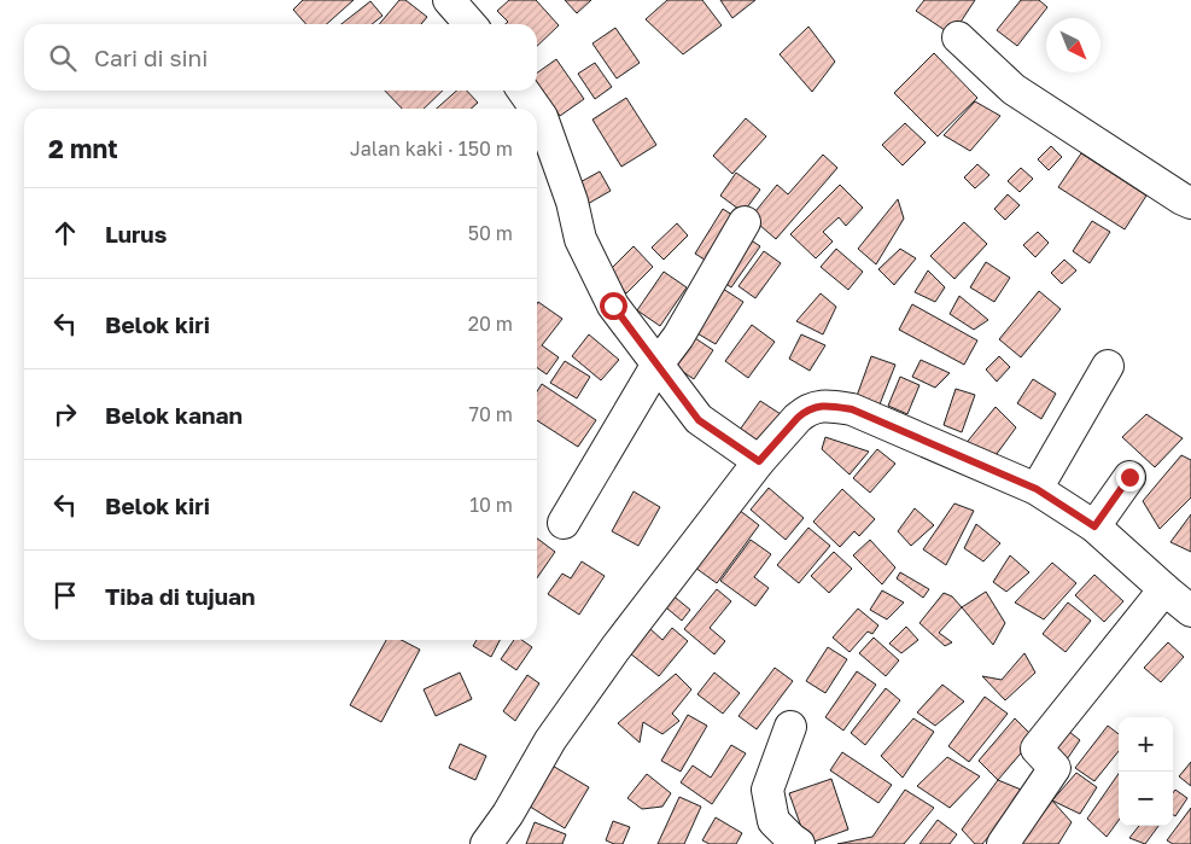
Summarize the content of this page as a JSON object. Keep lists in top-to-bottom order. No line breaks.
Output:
{"north":"bottom right","page":{"search":"Cari di sini","heading":["2 mnt","Jalan kaki · 150 m"],"list":[["Lurus","50 m"],["Belok kiri","20 m"],["Belok kanan","70 m"],["Belok kiri","10 m"],"Tiba di tujuan"],"map_buttons":["+","−"]}}
